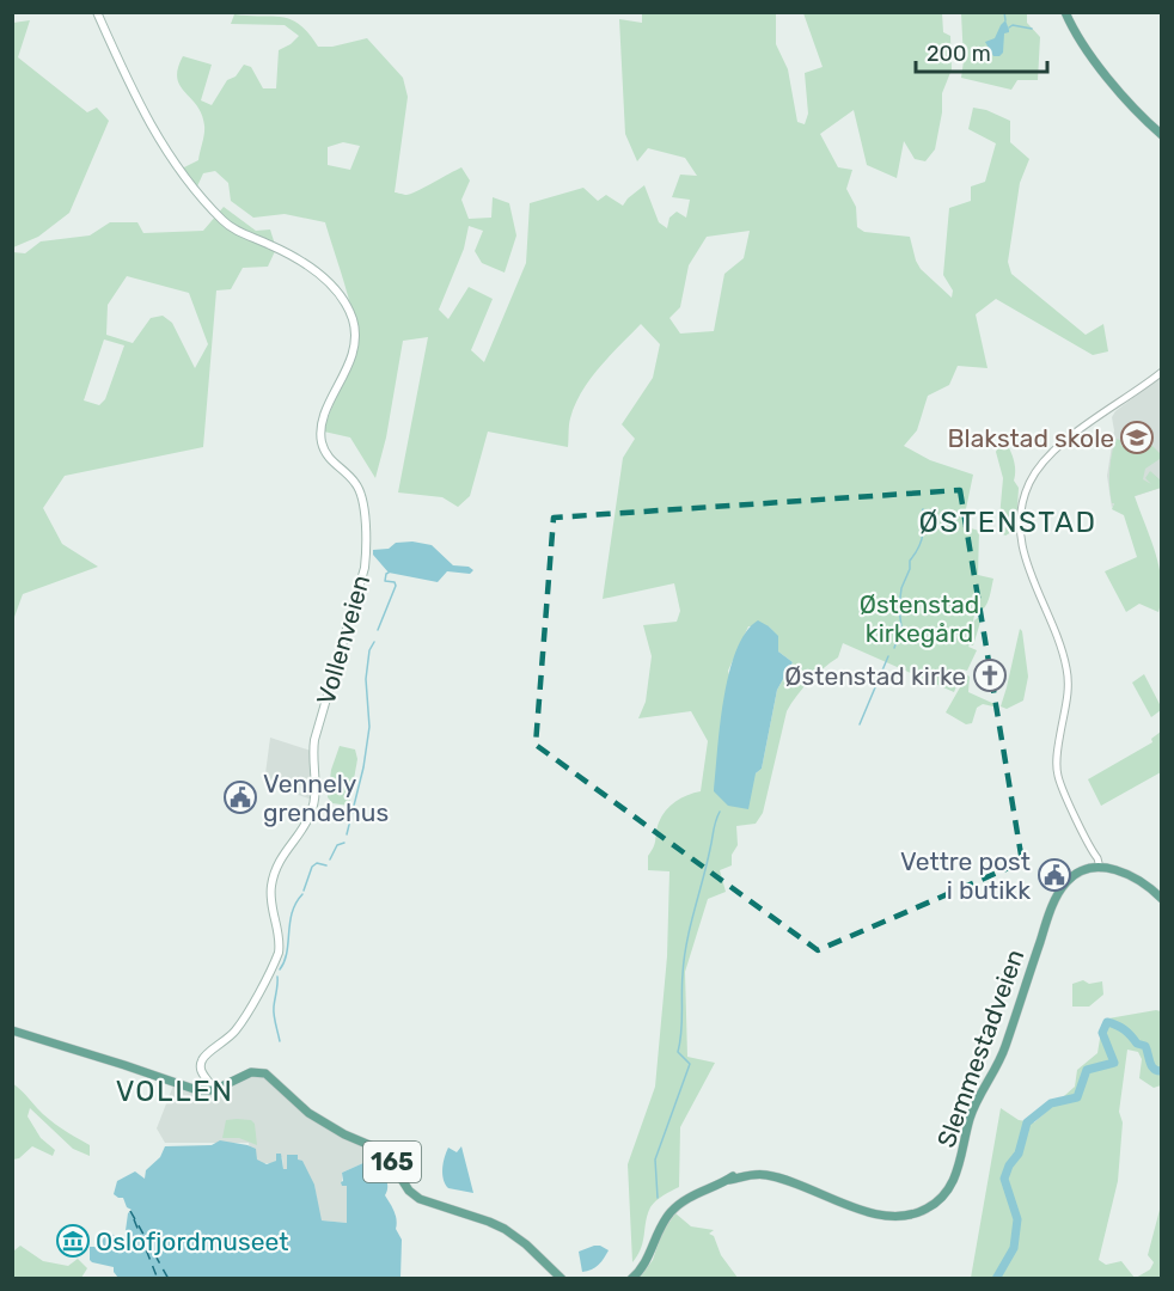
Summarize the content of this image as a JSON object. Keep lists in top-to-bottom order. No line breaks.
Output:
{"streets":{"main road":["Vollenveien","Slemmestadveien","165"]},"crossings":[["Vollenveien","165"]],"districts":["ØSTENSTAD","VOLLEN"],"parks":["Østenstad kirkegård"],"places":{"school or university":["Blakstad skole"],"church":["Østenstad kirke"],"public building":["Vennely grendehus","Vettre post i butikk"],"museum":["Oslofjordmuseet"]},"scale_bar":"200 m"}
